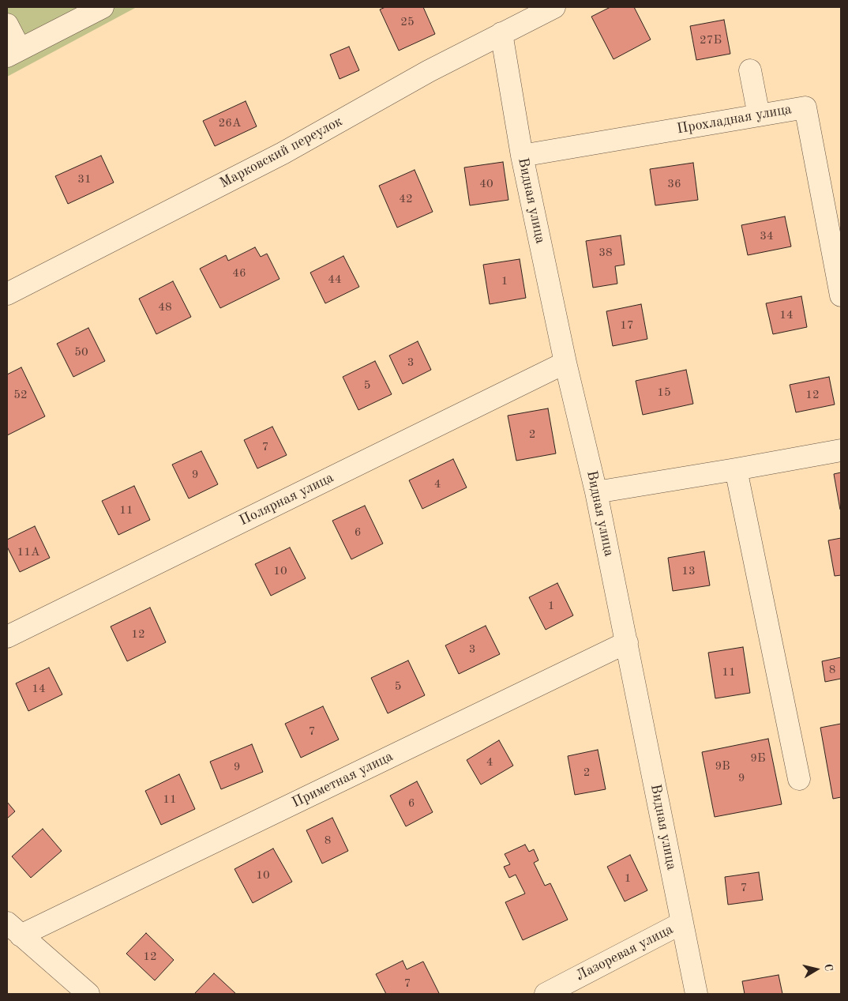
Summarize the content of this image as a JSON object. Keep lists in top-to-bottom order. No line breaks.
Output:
{"streets":{"street":["Прохладная улица","Марковский переулок","Видная улица","Полярная улица","Приметная улица","Лазоревая улица"]},"crossings":[["Прохладная улица","Видная улица"],["Марковский переулок","Видная улица"],["Видная улица","Полярная улица"],["Видная улица","Приметная улица"],["Видная улица","Лазоревая улица"]],"house_numbers":["25","27Б","26А","31","40","36","42","34","38","46","44","1","48","14","17","50","3","5","15","52","12","2","7","9","4","11","6","11А","10","13","1","12","3","8","11","5","14","7","9Б","4","9В","9","2","9","11","6","8","10","1","7","12","7"],"north":"right"}
